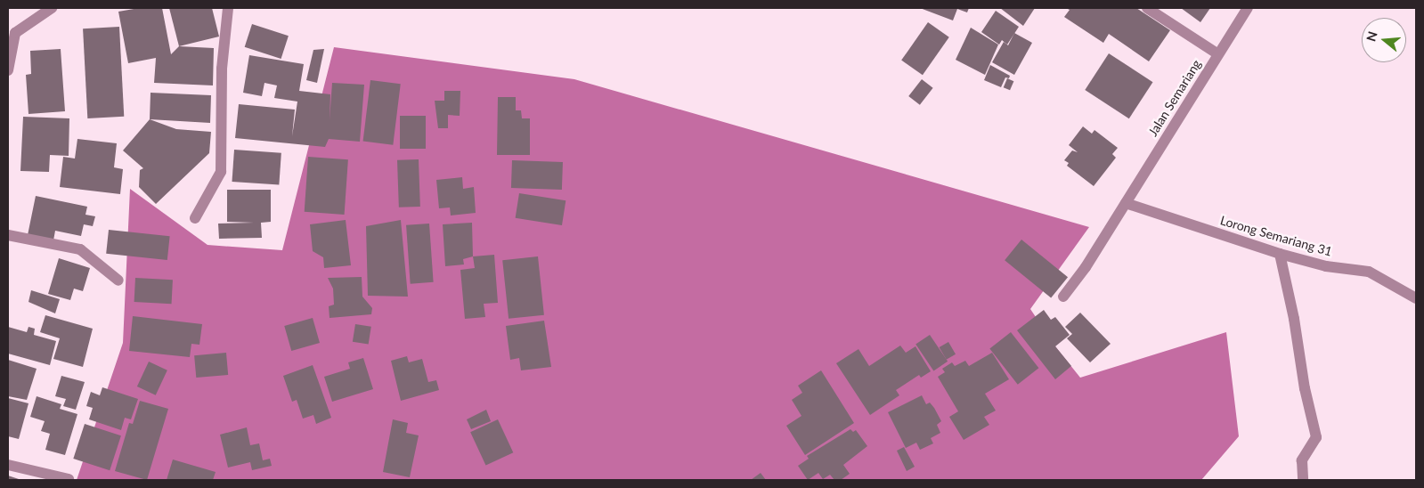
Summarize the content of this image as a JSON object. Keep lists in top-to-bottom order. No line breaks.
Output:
{"streets":{"street":["Jalan Semariang","Lorong Semariang 31"]},"crossings":[["Jalan Semariang","Lorong Semariang 31"]],"north":"left"}
